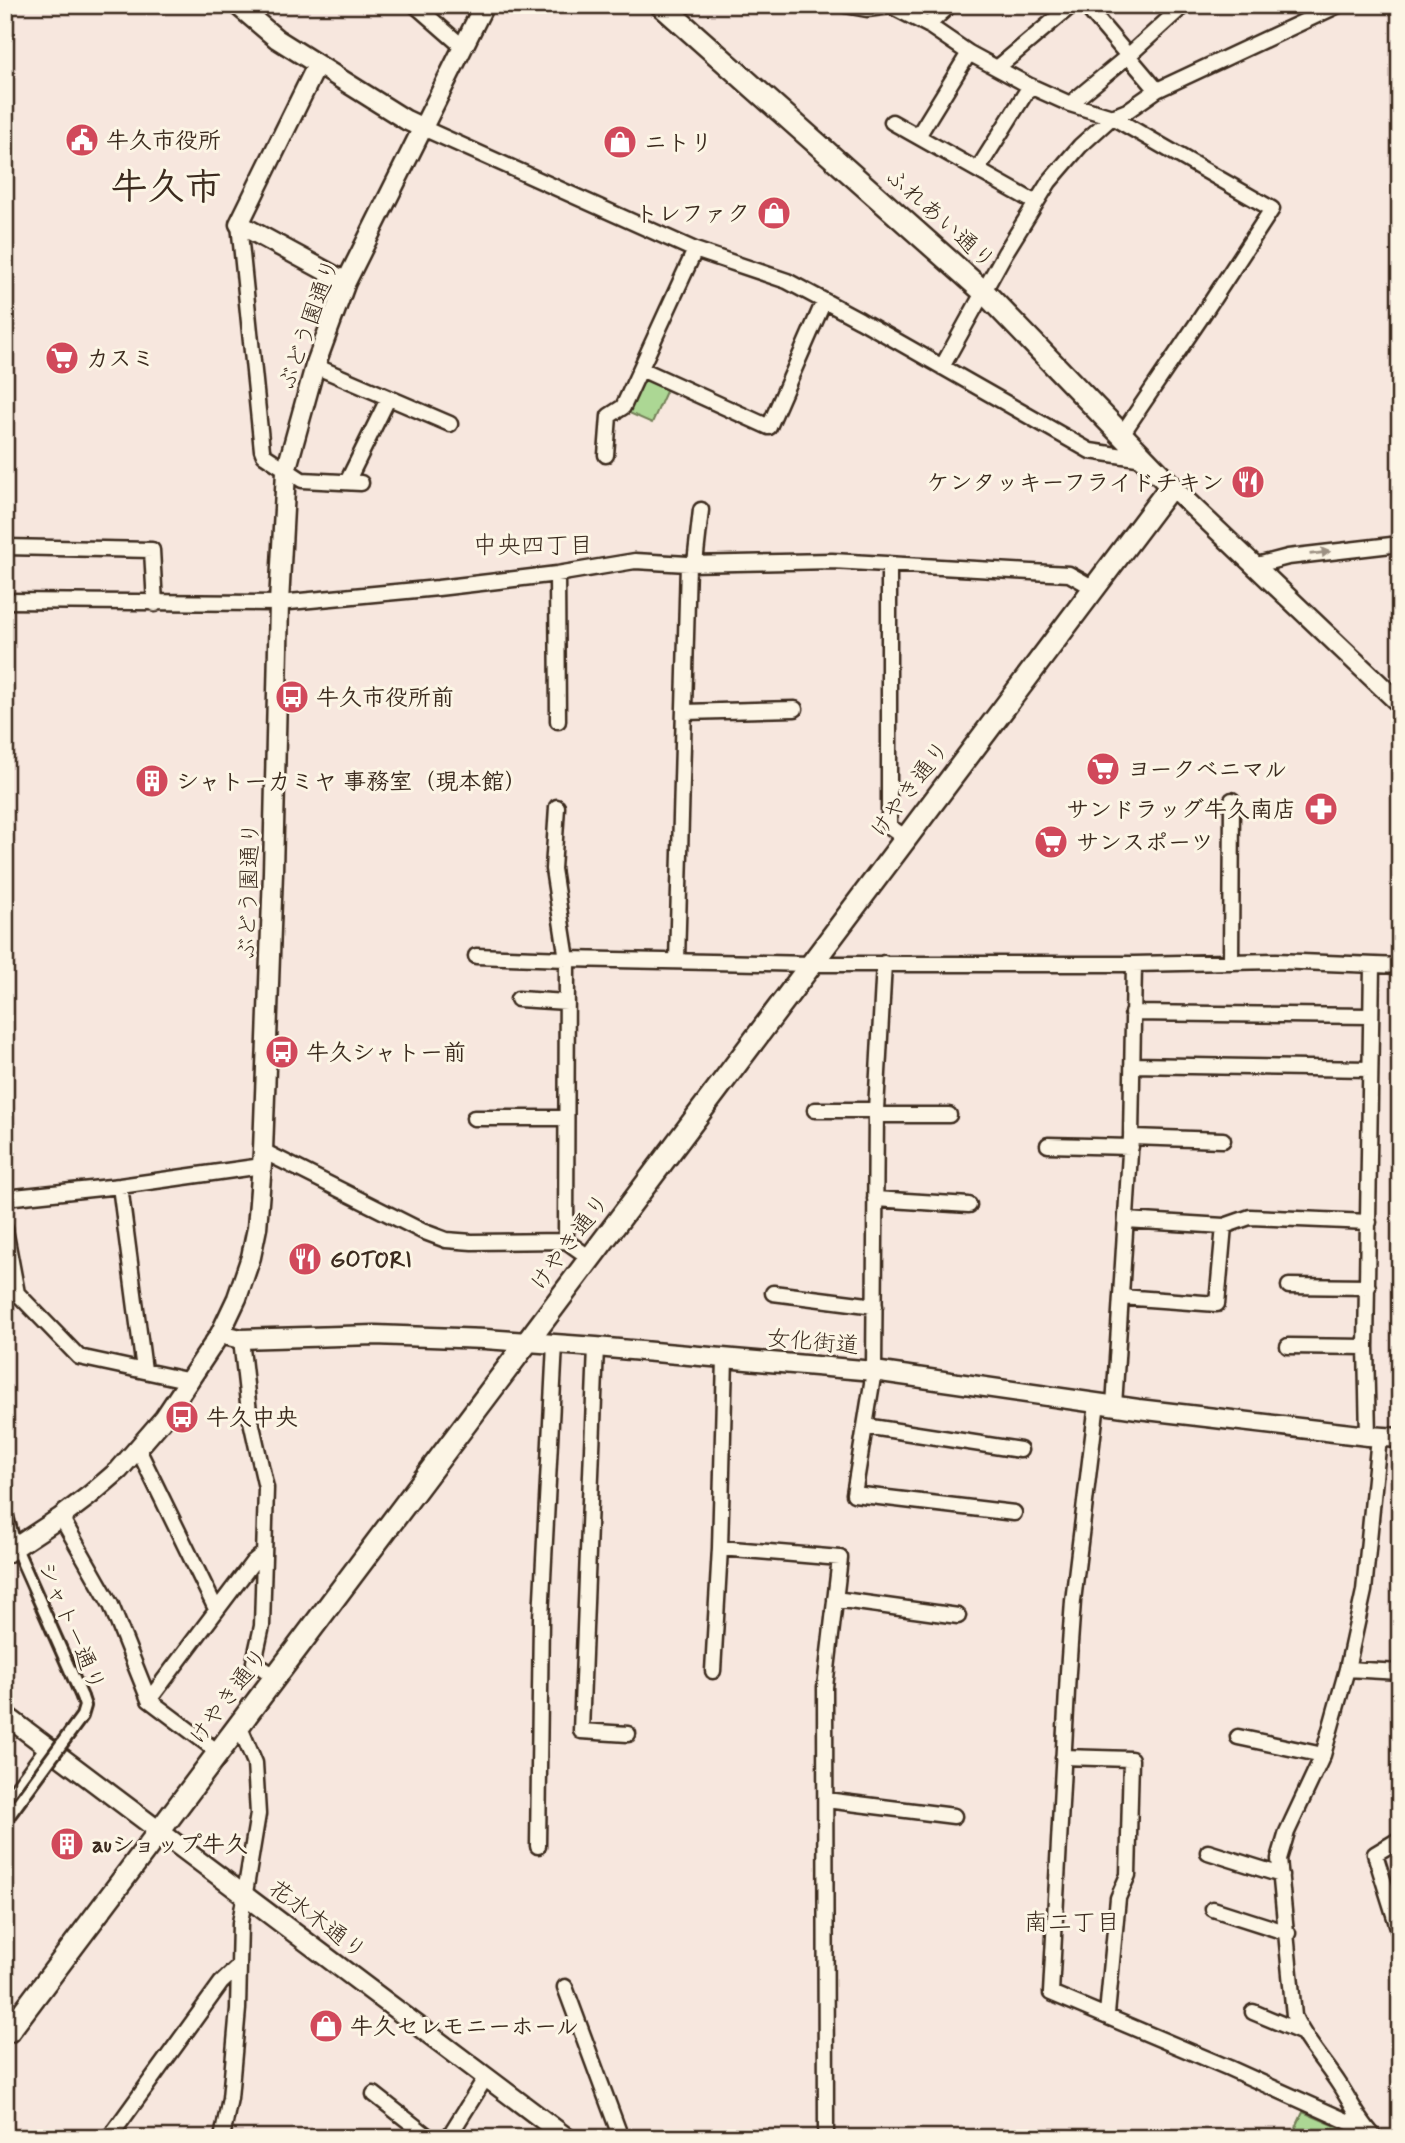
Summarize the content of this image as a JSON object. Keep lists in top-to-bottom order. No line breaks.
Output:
{"streets":{"main road":["ふれあい通り","けやき通り"],"street":["ぶどう園通り","女化街道","シャトー通り","花水木通り"]},"crossings":[["ふれあい通り","けやき通り"],["ぶどう園通り","女化街道"],["ぶどう園通り","シャトー通り"],["けやき通り","女化街道"],["けやき通り","花水木通り"]],"districts":["牛久市","中央四丁目","南二丁目"],"places":{"public building":["牛久市役所"],"shop":["ニトリ","トレファク","牛久セレモニーホール"],"supermarket":["カスミ","ヨークベニマル","サンスポーツ"],"restaurant":["ケンタッキーフライドチキン","GOTORI"],"bus stop":["牛久市役所前","牛久シャトー前","牛久中央"],"building":["シャトーカミヤ 事務室（現本館）","auショップ牛久"],"pharmacy":["サンドラッグ牛久南店"]}}
